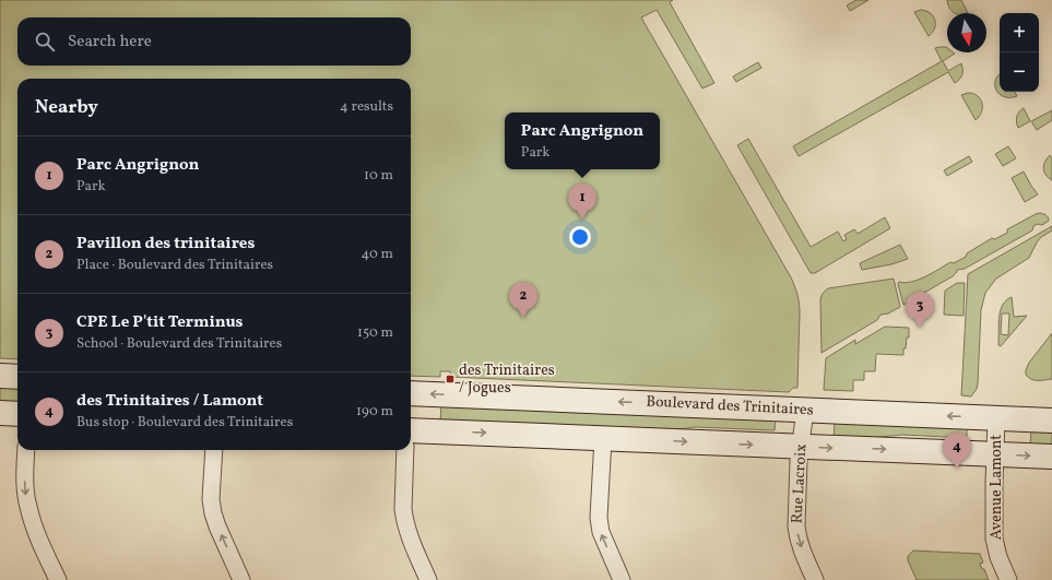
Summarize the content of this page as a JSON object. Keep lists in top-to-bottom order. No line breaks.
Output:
{"streets":{"main road":["Boulevard des Trinitaires"],"street":["Rue Lacroix","Avenue Lamont"]},"crossings":[["Boulevard des Trinitaires","Rue Lacroix"],["Boulevard des Trinitaires","Avenue Lamont"]],"one_way":["Rue Lacroix"],"places":{"transit":["des Trinitaires / Jogues"]},"north":"bottom","page":{"map_buttons":["+","−"],"search":"Search here","heading":["Nearby","4 results"],"popup":["Parc Angrignon","Park"],"list":[{"mark":"1","name":"Parc Angrignon","note":"Park","value":"10 m"},{"mark":"2","name":"Pavillon des trinitaires","note":"Place · Boulevard des Trinitaires","value":"40 m"},{"mark":"3","name":"CPE Le P'tit Terminus","note":"School · Boulevard des Trinitaires","value":"150 m"},{"mark":"4","name":"des Trinitaires / Lamont","note":"Bus stop · Boulevard des Trinitaires","value":"190 m"}],"pins":["1","2","3","4"]}}
